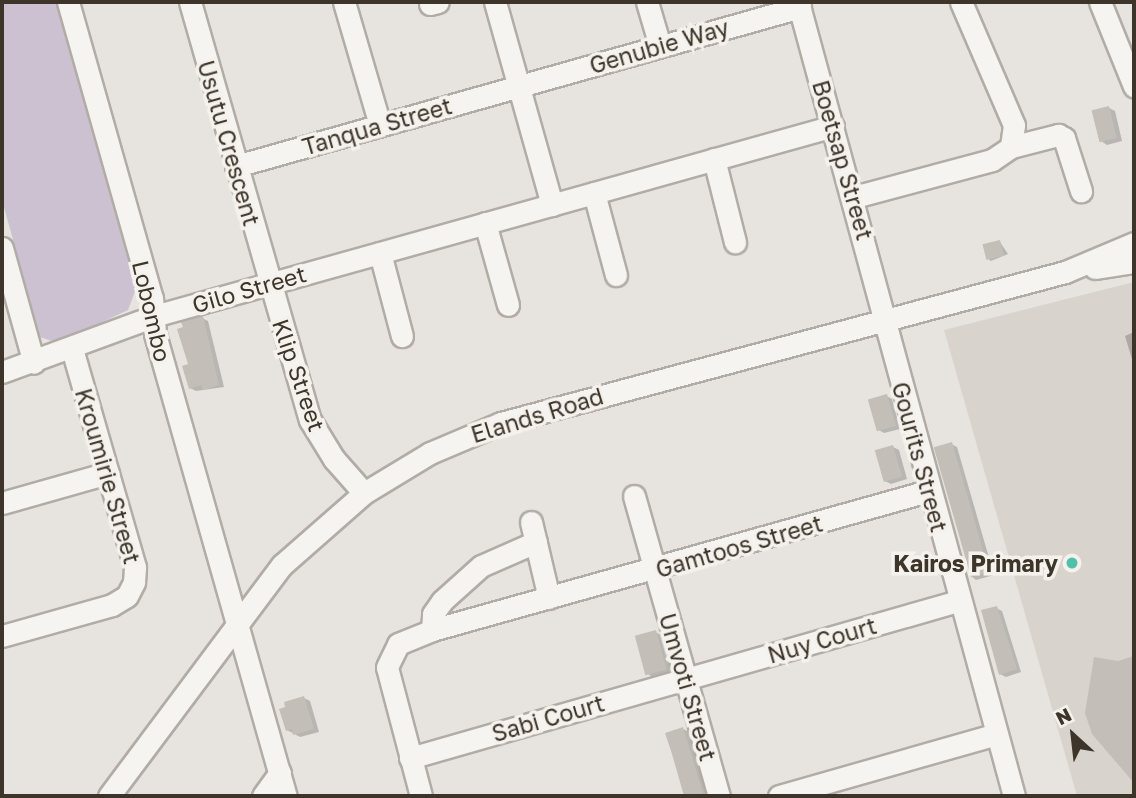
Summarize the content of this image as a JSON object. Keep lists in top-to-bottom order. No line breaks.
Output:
{"streets":{"street":["Genubie Way","Tanqua Street","Usutu Crescent","Boetsap Street","Gilo Street","Lobombo","Klip Street","Elands Road","Gourits Street","Kroumirie Street","Gamtoos Street","Nuy Court","Umvoti Street","Sabi Court"]},"crossings":[["Genubie Way","Tanqua Street"],["Genubie Way","Boetsap Street"],["Tanqua Street","Usutu Crescent"],["Usutu Crescent","Gilo Street"],["Usutu Crescent","Klip Street"],["Boetsap Street","Gilo Street"],["Boetsap Street","Elands Road"],["Boetsap Street","Gourits Street"],["Gilo Street","Lobombo"],["Gilo Street","Klip Street"],["Gilo Street","Kroumirie Street"],["Lobombo","Elands Road"],["Klip Street","Elands Road"],["Elands Road","Gourits Street"],["Gourits Street","Gamtoos Street"],["Gourits Street","Nuy Court"],["Gamtoos Street","Umvoti Street"],["Gamtoos Street","Sabi Court"],["Nuy Court","Umvoti Street"],["Nuy Court","Sabi Court"],["Umvoti Street","Sabi Court"]],"places":["Kairos Primary"],"north":"top left"}
